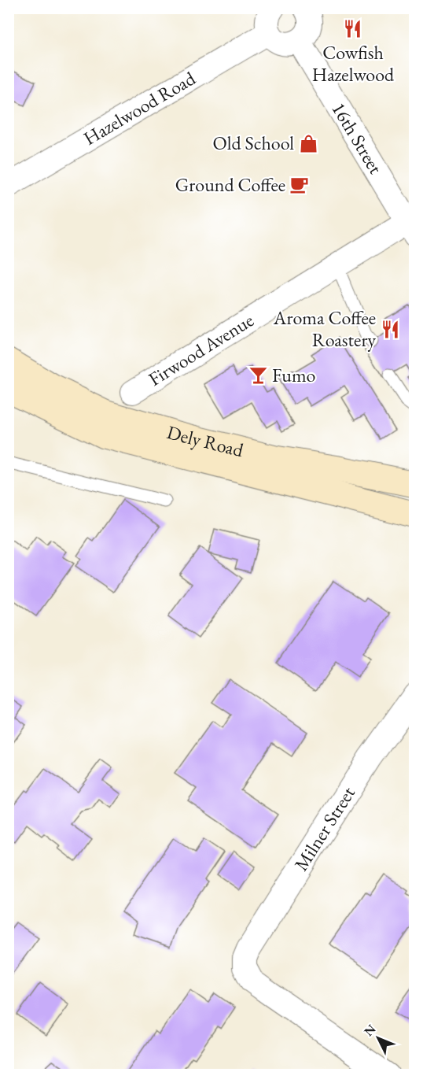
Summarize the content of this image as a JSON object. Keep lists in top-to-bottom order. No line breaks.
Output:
{"streets":{"main road":["Dely Road"],"street":["Hazelwood Road","16th Street","Firwood Avenue","Milner Street"]},"crossings":[["16th Street","Firwood Avenue"]],"places":{"restaurant":["Cowfish Hazelwood","Aroma Coffee Roastery"],"shop":["Old School"],"cafe":["Ground Coffee"],"bar":["Fumo"]},"north":"top left"}
